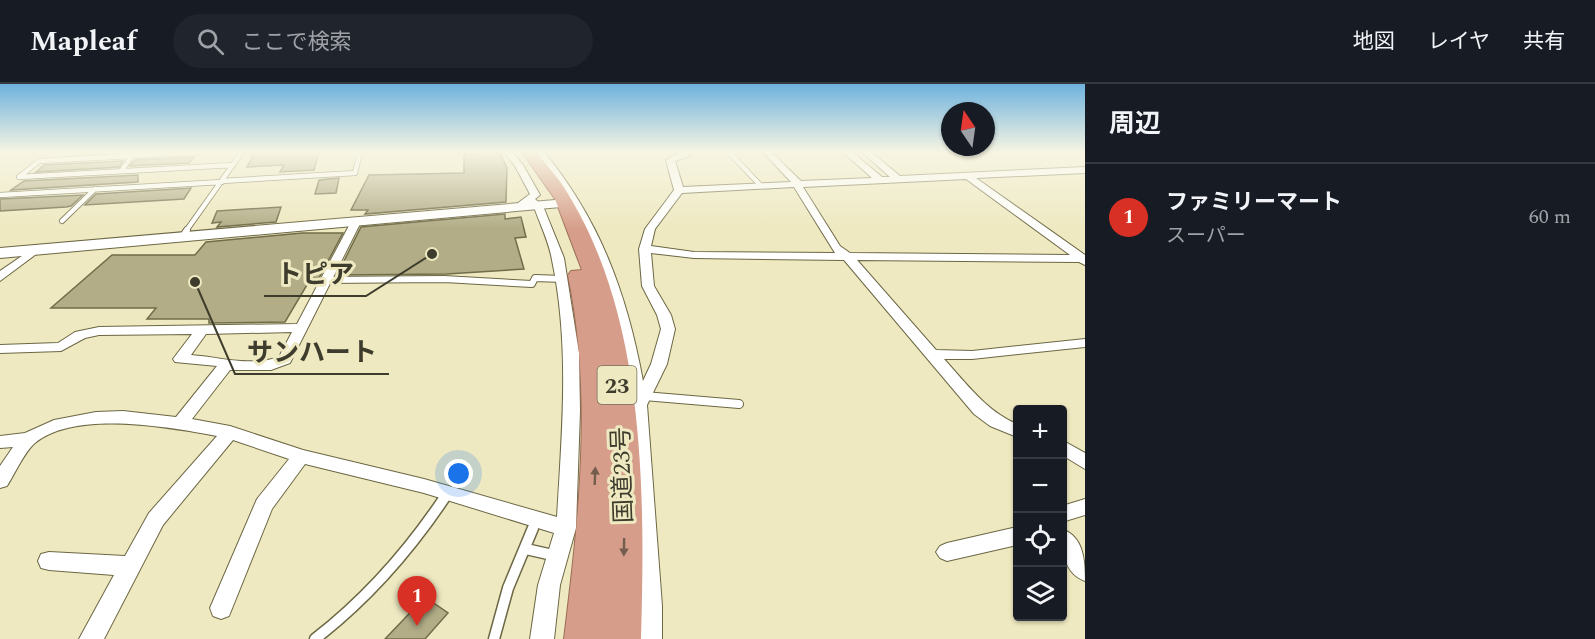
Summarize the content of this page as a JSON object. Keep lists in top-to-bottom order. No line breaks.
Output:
{"streets":{"highway":["23","国道23号"]},"places":["トピア","サンハート"],"north":"top","page":{"header":"Mapleaf","search":"ここで検索","nav":["地図","レイヤ","共有"],"heading":"周辺","list":[{"mark":"1","name":"ファミリーマート","note":"スーパー","value":"60 m"}],"map_buttons":["+","−"],"pins":"1"}}
